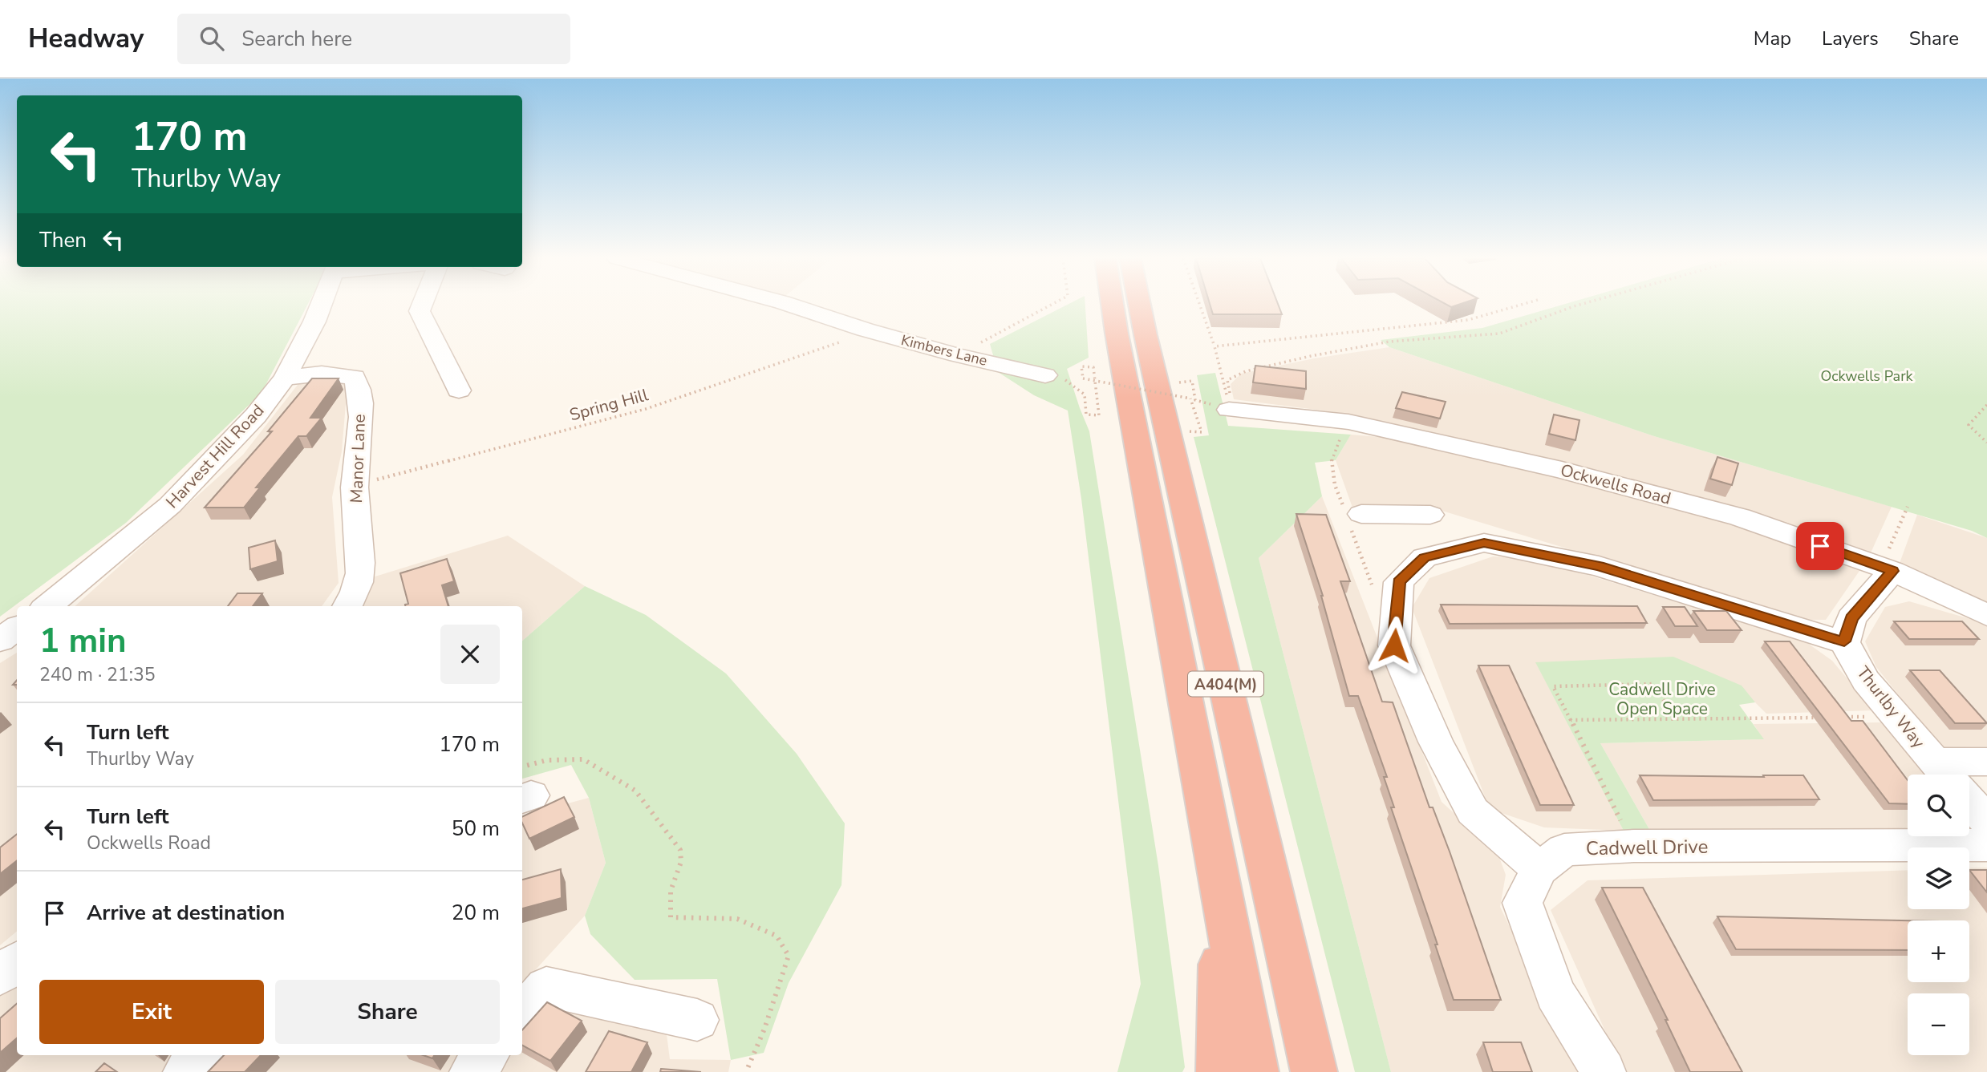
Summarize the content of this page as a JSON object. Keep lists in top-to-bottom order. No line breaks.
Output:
{"streets":{"highway":["A404(M)"],"street":["Kimbers Lane","Harvest Hill Road","Manor Lane","Ockwells Road","Thurlby Way","Cadwell Drive"],"path":["Spring Hill"]},"crossings":[["Kimbers Lane","Spring Hill"],["Spring Hill","Manor Lane"],["Harvest Hill Road","Manor Lane"]],"parks":["Ockwells Park","Cadwell Drive Open Space"],"page":{"header":"Headway","search":"Search here","nav":["Map","Layers","Share"],"turn":["170 m","Thurlby Way"],"then":"Then","heading":["1 min","240 m · 21:35"],"list":[{"name":"Turn left","note":"Thurlby Way","value":"170 m"},{"name":"Turn left","note":"Ockwells Road","value":"50 m"},{"name":"Arrive at destination","value":"20 m"}],"map_buttons":["+","−"],"buttons":["Exit","Share"]}}
